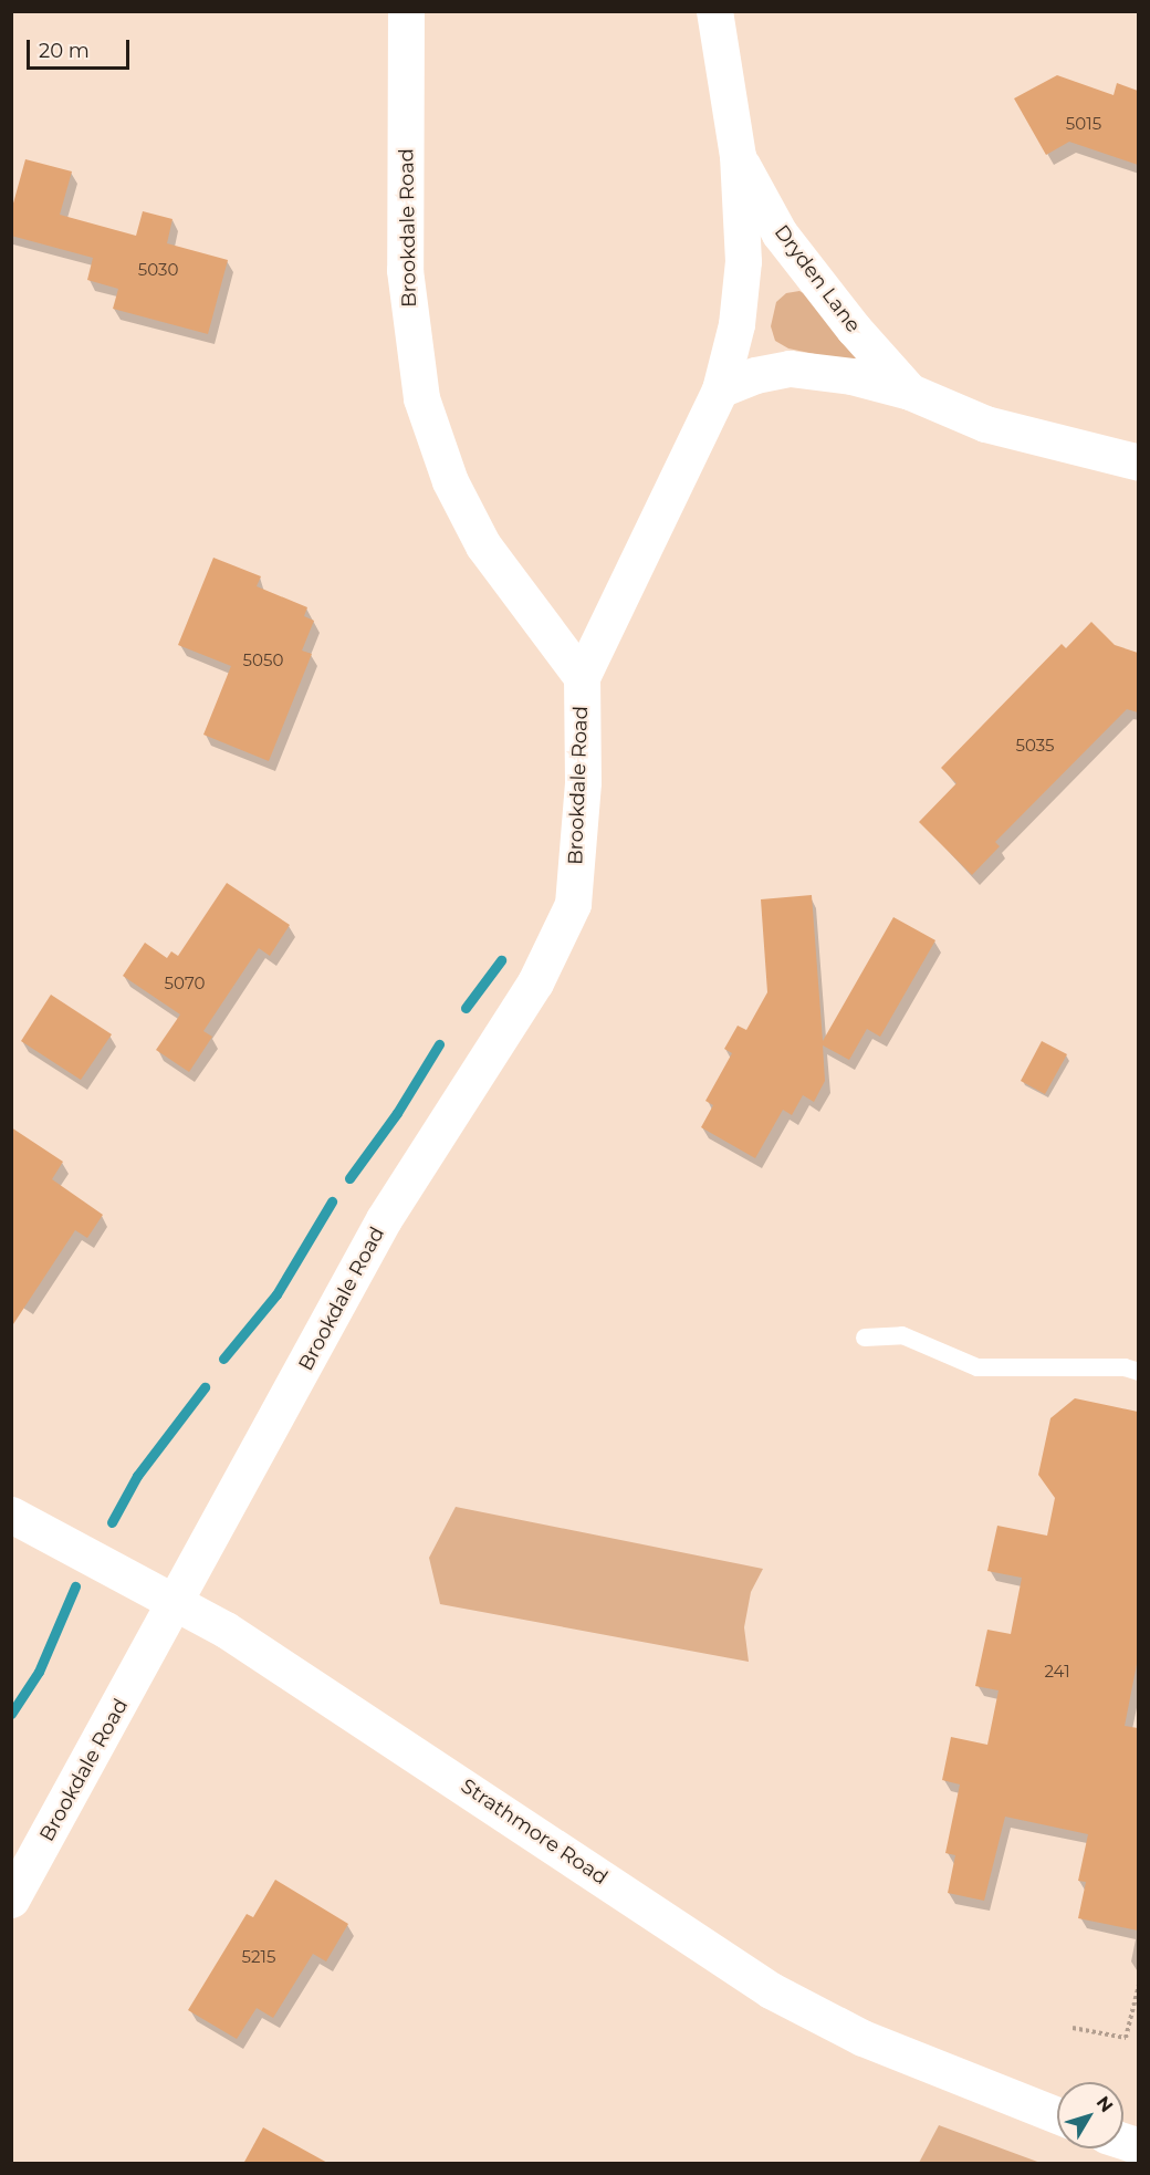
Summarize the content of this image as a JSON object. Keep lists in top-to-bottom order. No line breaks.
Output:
{"streets":{"street":["Brookdale Road","Dryden Lane","Strathmore Road"]},"crossings":[["Brookdale Road","Dryden Lane"],["Brookdale Road","Strathmore Road"]],"house_numbers":["5015","5030","5050","5035","5070","241","5215"],"scale_bar":"20 m","north":"top right"}
